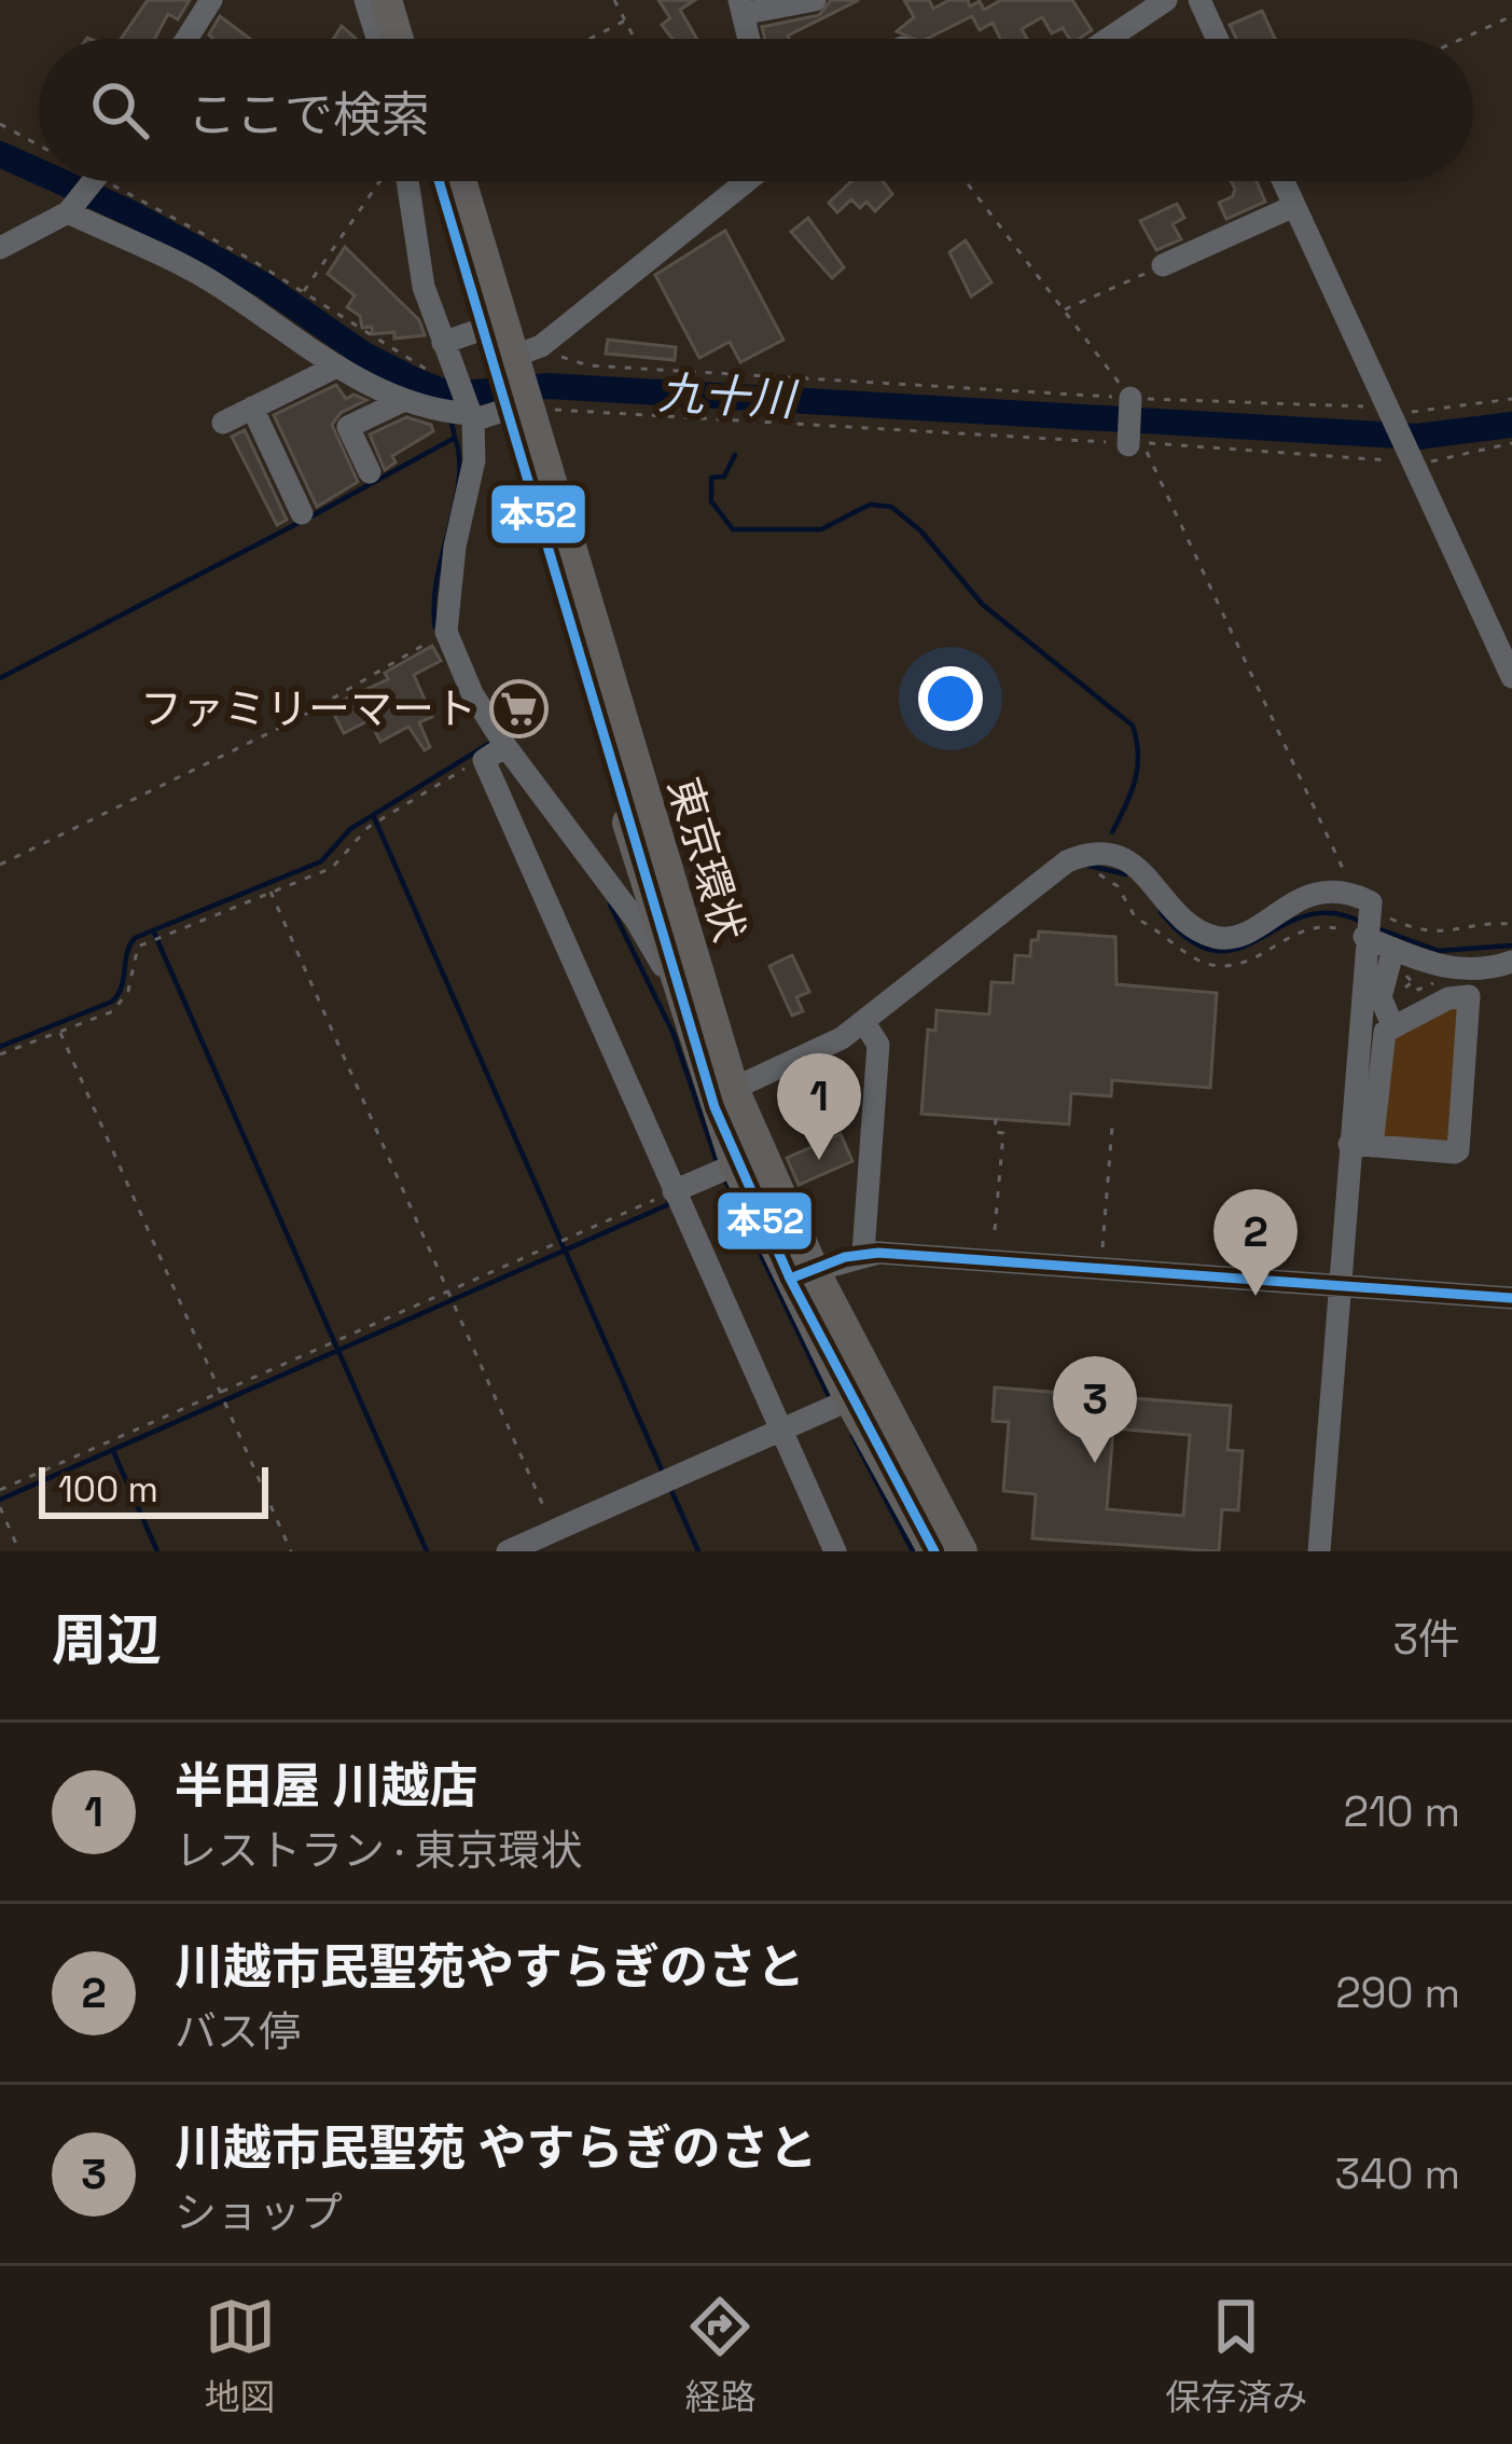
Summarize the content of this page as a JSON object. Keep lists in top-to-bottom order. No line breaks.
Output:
{"streets":{"highway":["東京環状"]},"water":["九十川"],"places":{"supermarket":["ファミリーマート"]},"lines":["transit line 本52"],"scale_bar":"100 m","page":{"search":"ここで検索","pins":["1","2","3"],"scale":"100 m","heading":["周辺","3件"],"list":[{"mark":"1","name":"半田屋 川越店","note":"レストラン · 東京環状","value":"210 m"},{"mark":"2","name":"川越市民聖苑やすらぎのさと","note":"バス停","value":"290 m"},{"mark":"3","name":"川越市民聖苑 やすらぎのさと","note":"ショップ","value":"340 m"}],"nav":["地図","経路","保存済み"]}}
